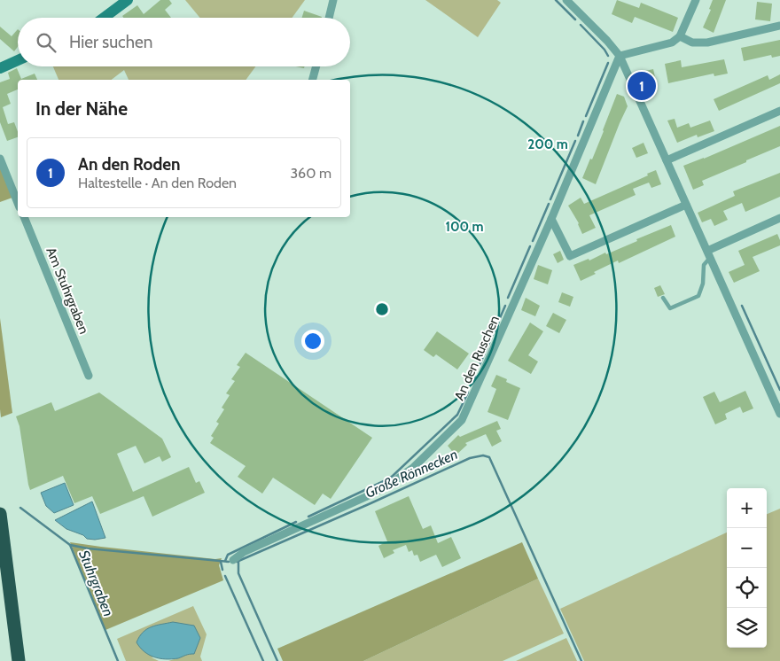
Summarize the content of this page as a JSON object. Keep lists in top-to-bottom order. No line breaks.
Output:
{"streets":{"street":["Am Stuhrgraben","An den Ruschen"]},"water":["Große Rönnecken","Stuhrgraben"],"page":{"search":"Hier suchen","pins":"1","heading":"In der Nähe","list":[{"mark":"1","name":"An den Roden","note":"Haltestelle · An den Roden","value":"360 m"}],"map_buttons":["+","−"]},"rings":["200 m","100 m"]}
